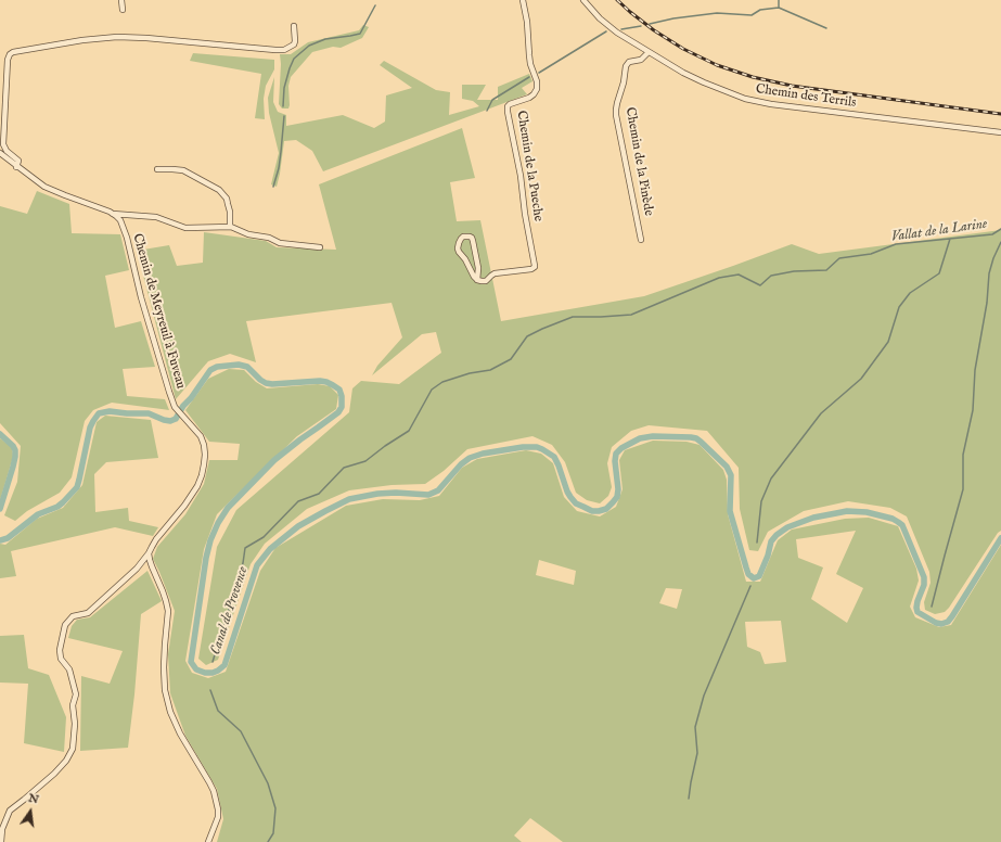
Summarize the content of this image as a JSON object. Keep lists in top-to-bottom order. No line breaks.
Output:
{"streets":{"street":["Chemin des Terrils","Chemin de la Pinède","Chemin de la Pueche","Chemin de Meyreuil à Fuveau"]},"crossings":[["Chemin des Terrils","Chemin de la Pinède"]],"water":["Vallat de la Larine","Canal de Provence"],"north":"top"}
